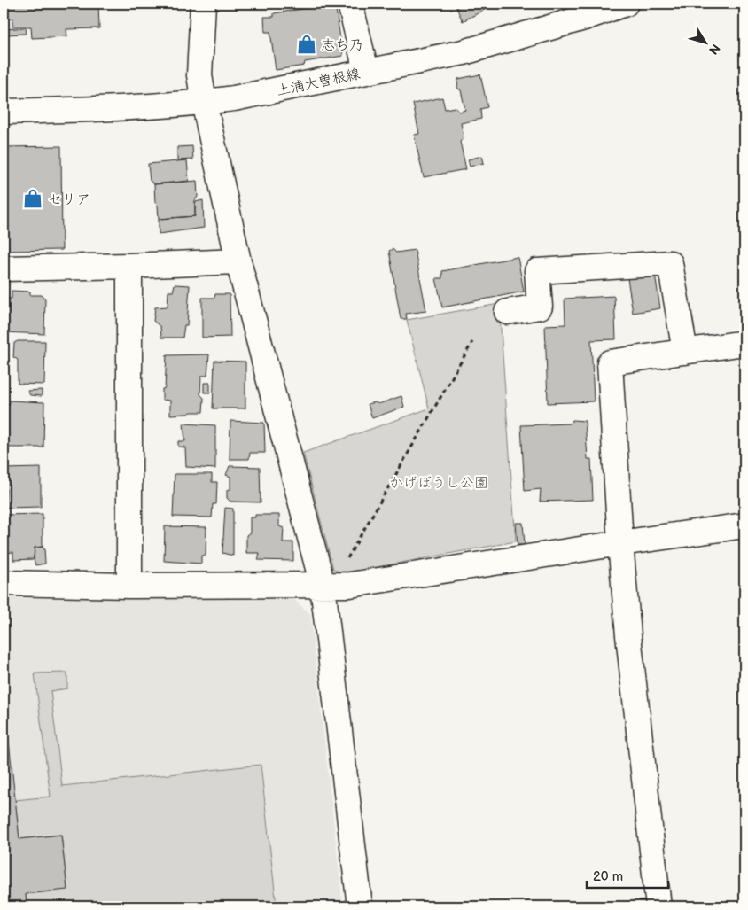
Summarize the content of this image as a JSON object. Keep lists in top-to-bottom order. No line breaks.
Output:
{"streets":{"street":["土浦大曽根線"]},"parks":["かげぼうし公園"],"places":{"shop":["志ち乃","セリア"]},"scale_bar":"20 m","north":"bottom right"}
